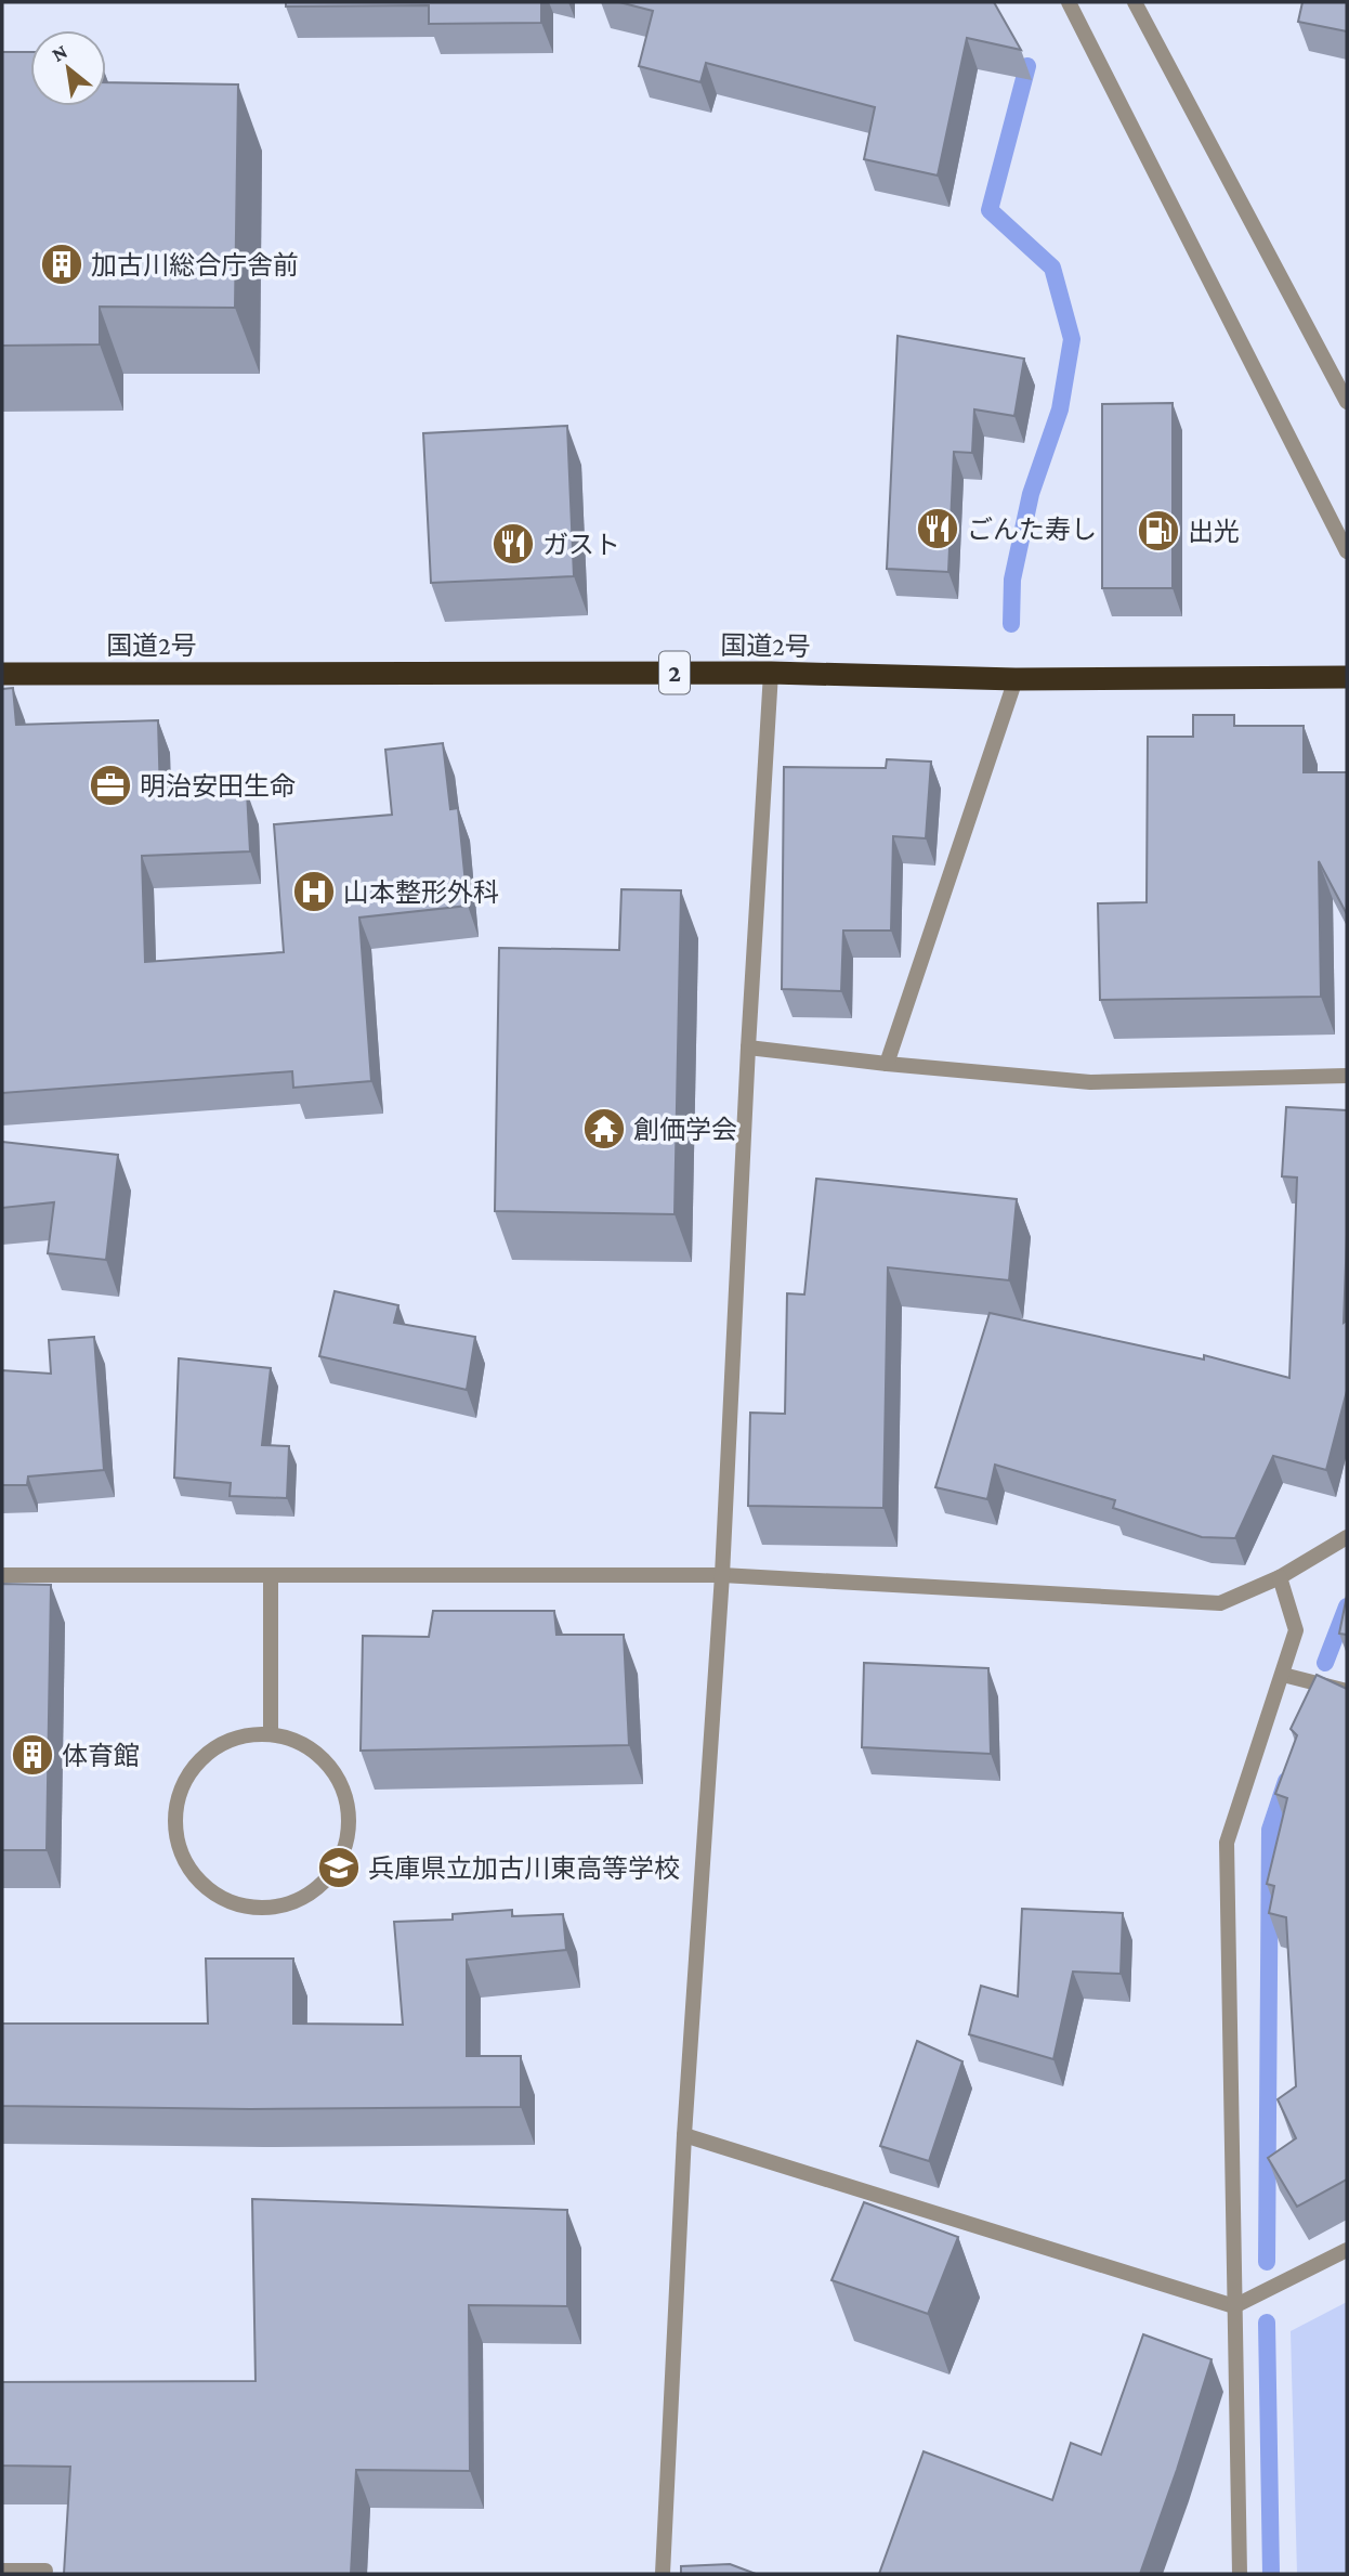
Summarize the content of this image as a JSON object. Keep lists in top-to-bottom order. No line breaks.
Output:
{"streets":{"highway":["国道2号","2"]},"places":{"building":["加古川総合庁舎前","体育館"],"restaurant":["ごんた寿し","ガスト"],"fuel station":["出光"],"office":["明治安田生命"],"hospital":["山本整形外科"],"temple":["創価学会"],"school or university":["兵庫県立加古川東高等学校"]},"north":"top left"}
